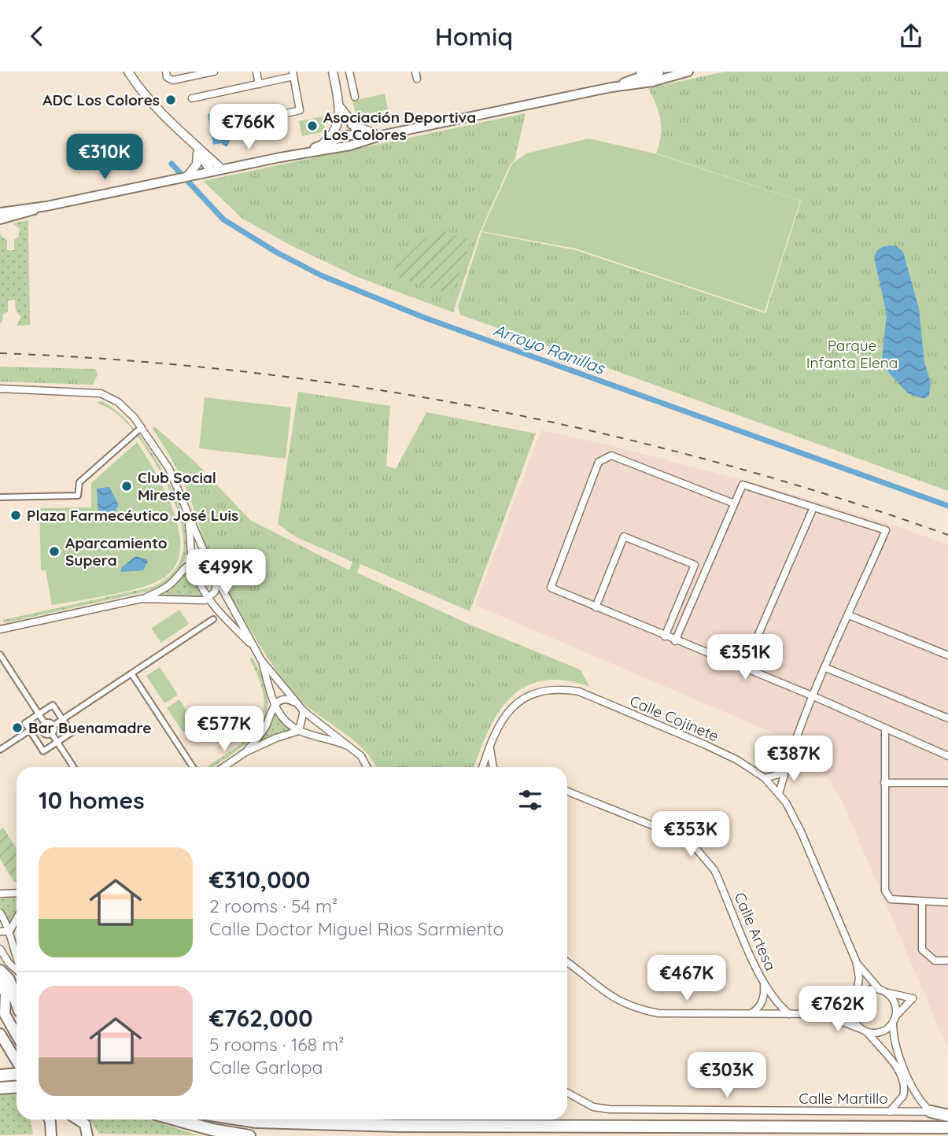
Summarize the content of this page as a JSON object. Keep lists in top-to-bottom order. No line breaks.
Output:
{"streets":{"street":["Calle Cojinete","Calle Artesa","Calle Martillo"]},"water":["Arroyo Ranillas"],"parks":["Parque Infanta Elena"],"places":["ADC Los Colores","Asociación Deportiva Los Colores","Club Social Mireste","Plaza Farmecéutico José Luis","Aparcamiento Supera","Bar Buenamadre"],"page":{"header":"Homiq","price":["€766K","€310K","€499K","€351K","€577K","€387K","€353K","€467K","€762K","€303K"],"heading":"10 homes","list":[{"name":"€310,000","note":"2 rooms · 54 m² · Calle Doctor Miguel Rios Sarmiento"},{"name":"€762,000","note":"5 rooms · 168 m² · Calle Garlopa"}]}}
